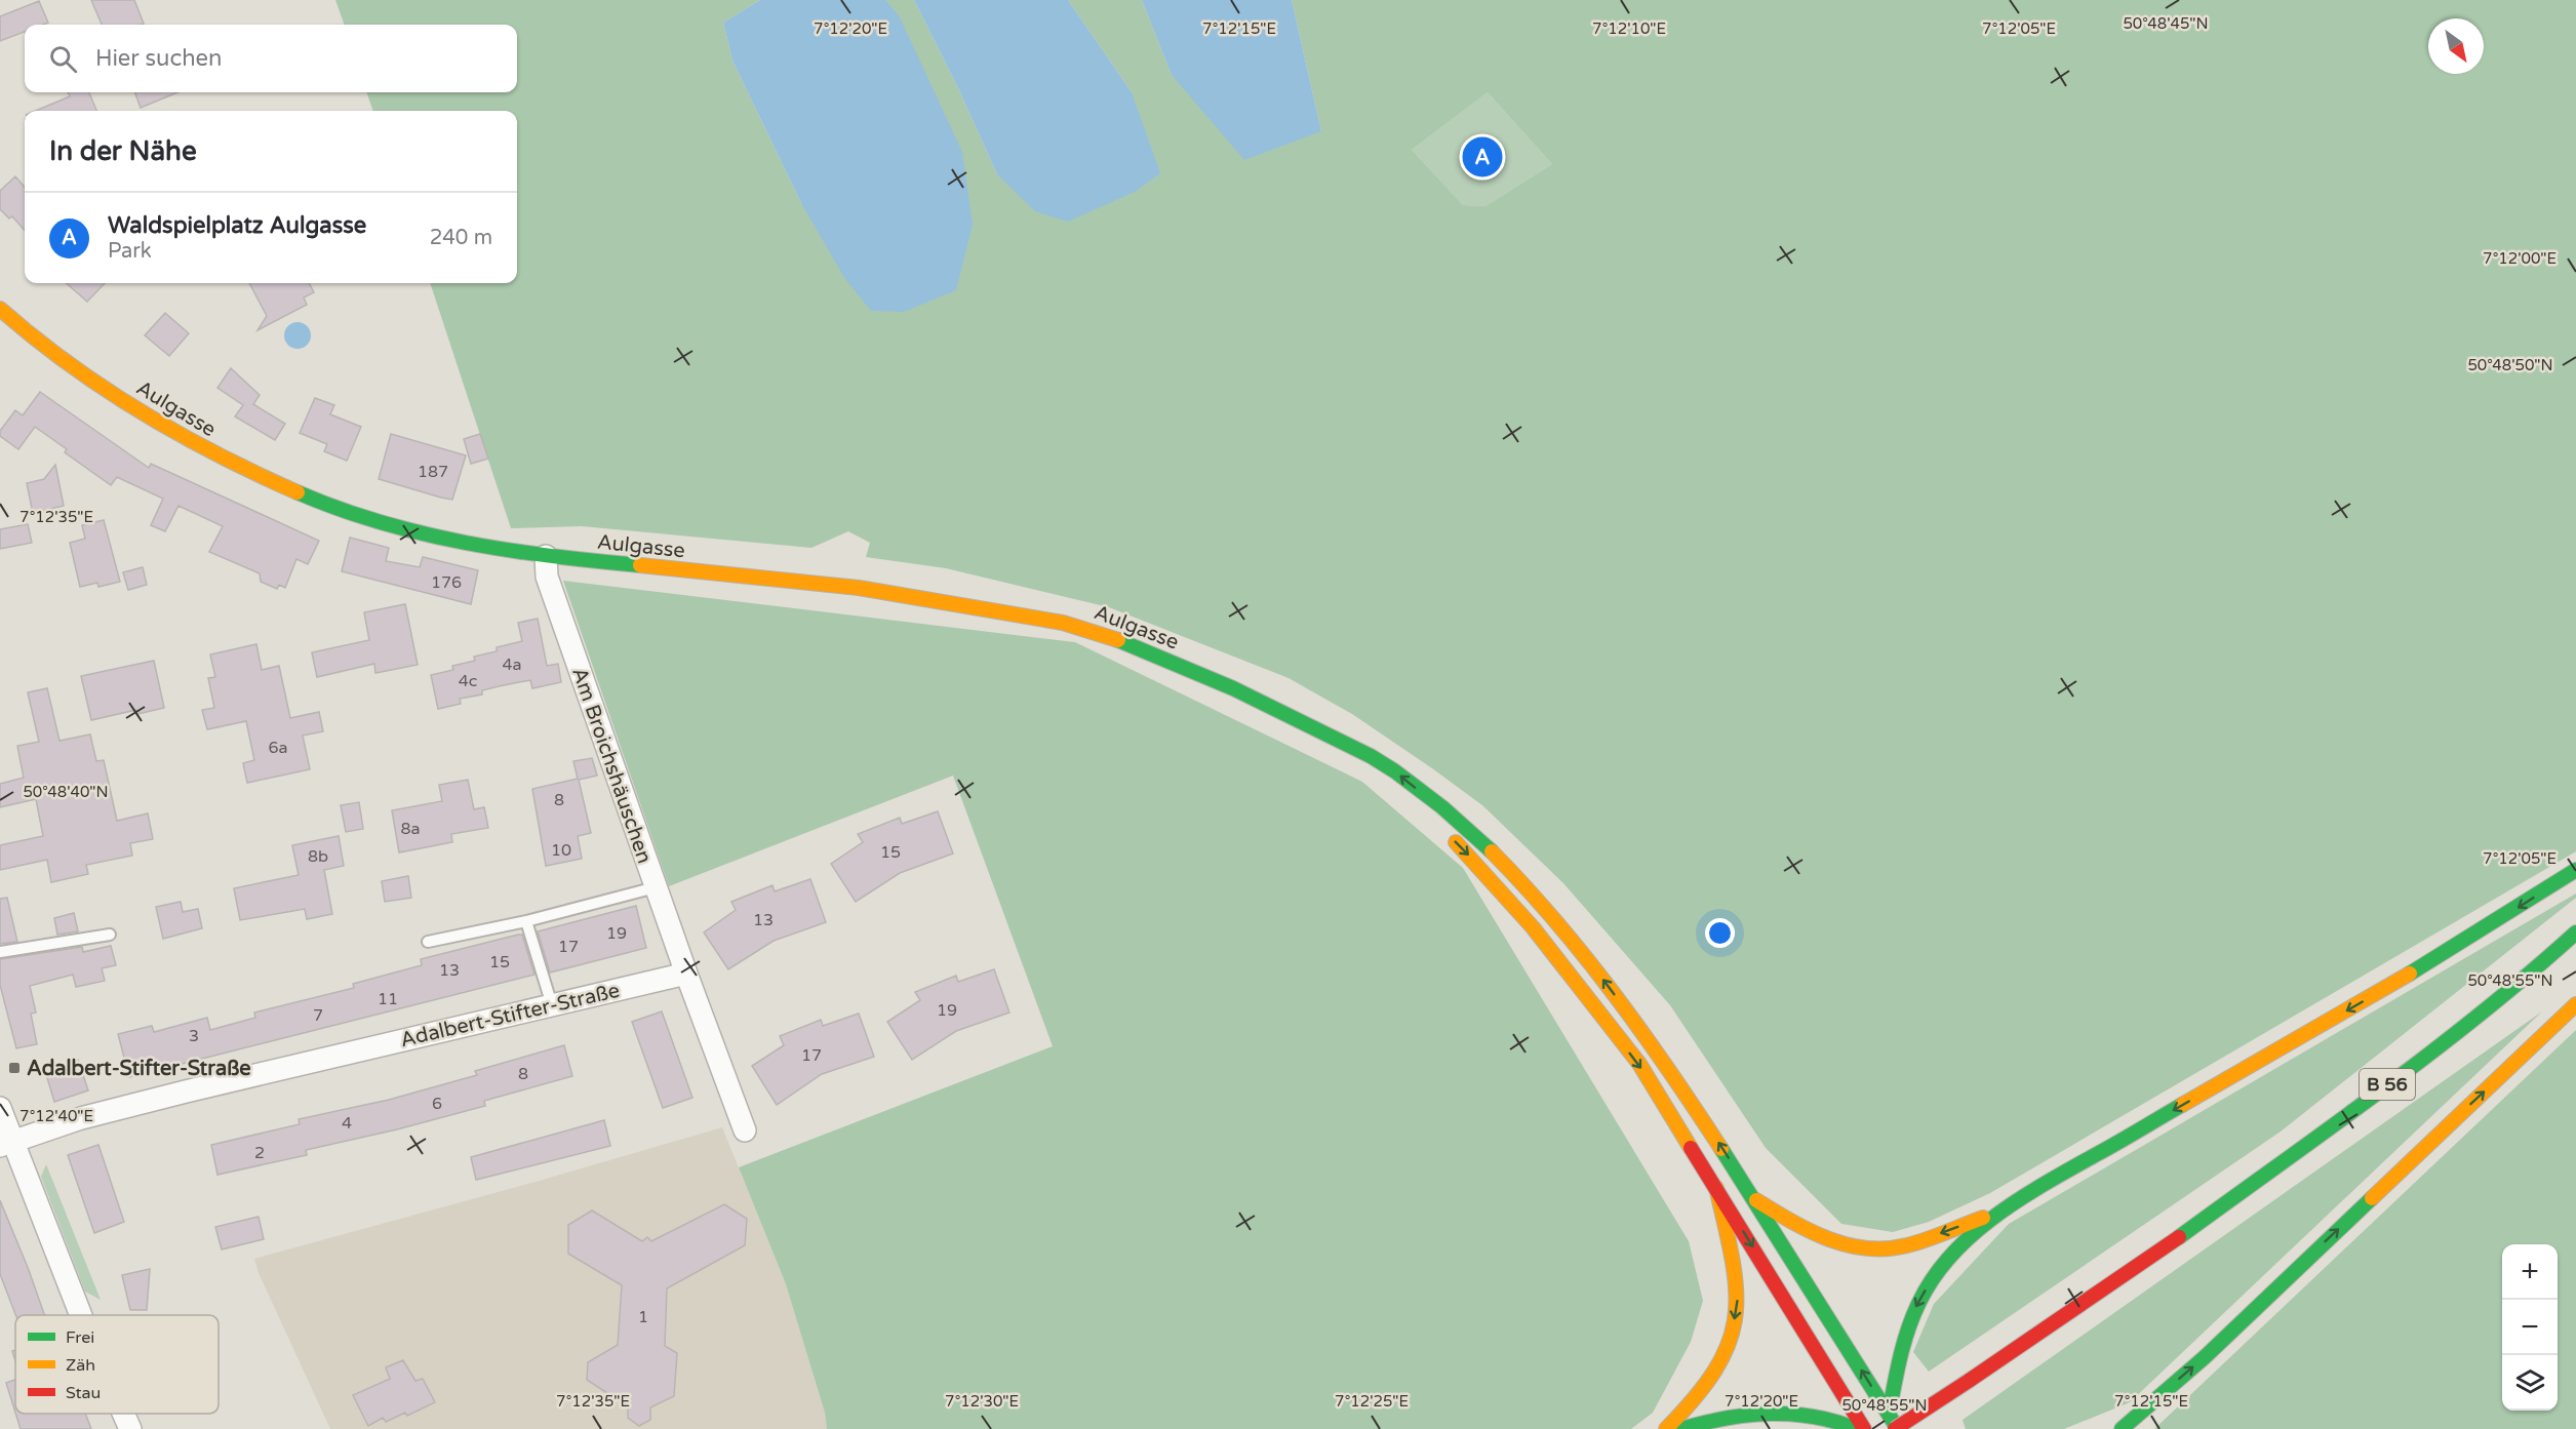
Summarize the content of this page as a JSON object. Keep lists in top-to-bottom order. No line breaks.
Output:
{"streets":{"main road":["Aulgasse","B 56"],"street":["Am Broichshäuschen","Adalbert-Stifter-Straße"]},"crossings":[["Aulgasse","Am Broichshäuschen"],["Am Broichshäuschen","Adalbert-Stifter-Straße"]],"places":{"transit":["Adalbert-Stifter-Straße"]},"house_numbers":["187","176","4a","4c","6a","8","8a","10","15","8b","13","19","17","15","13","11","19","7","3","17","8","6","4","2","1"],"legend":["Frei","Zäh","Stau"],"north":"bottom right","page":{"search":"Hier suchen","heading":"In der Nähe","pins":"A","list":[{"mark":"A","name":"Waldspielplatz Aulgasse","note":"Park","value":"240 m"}],"map_buttons":["+","−"]},"coordinates":["50°48'45\"N","7°12'20\"E","7°12'15\"E","7°12'10\"E","7°12'05\"E","7°12'00\"E","50°48'50\"N","7°12'35\"E","50°48'40\"N","50°48'55\"N","7°12'40\"E","7°12'30\"E","7°12'25\"E"]}
